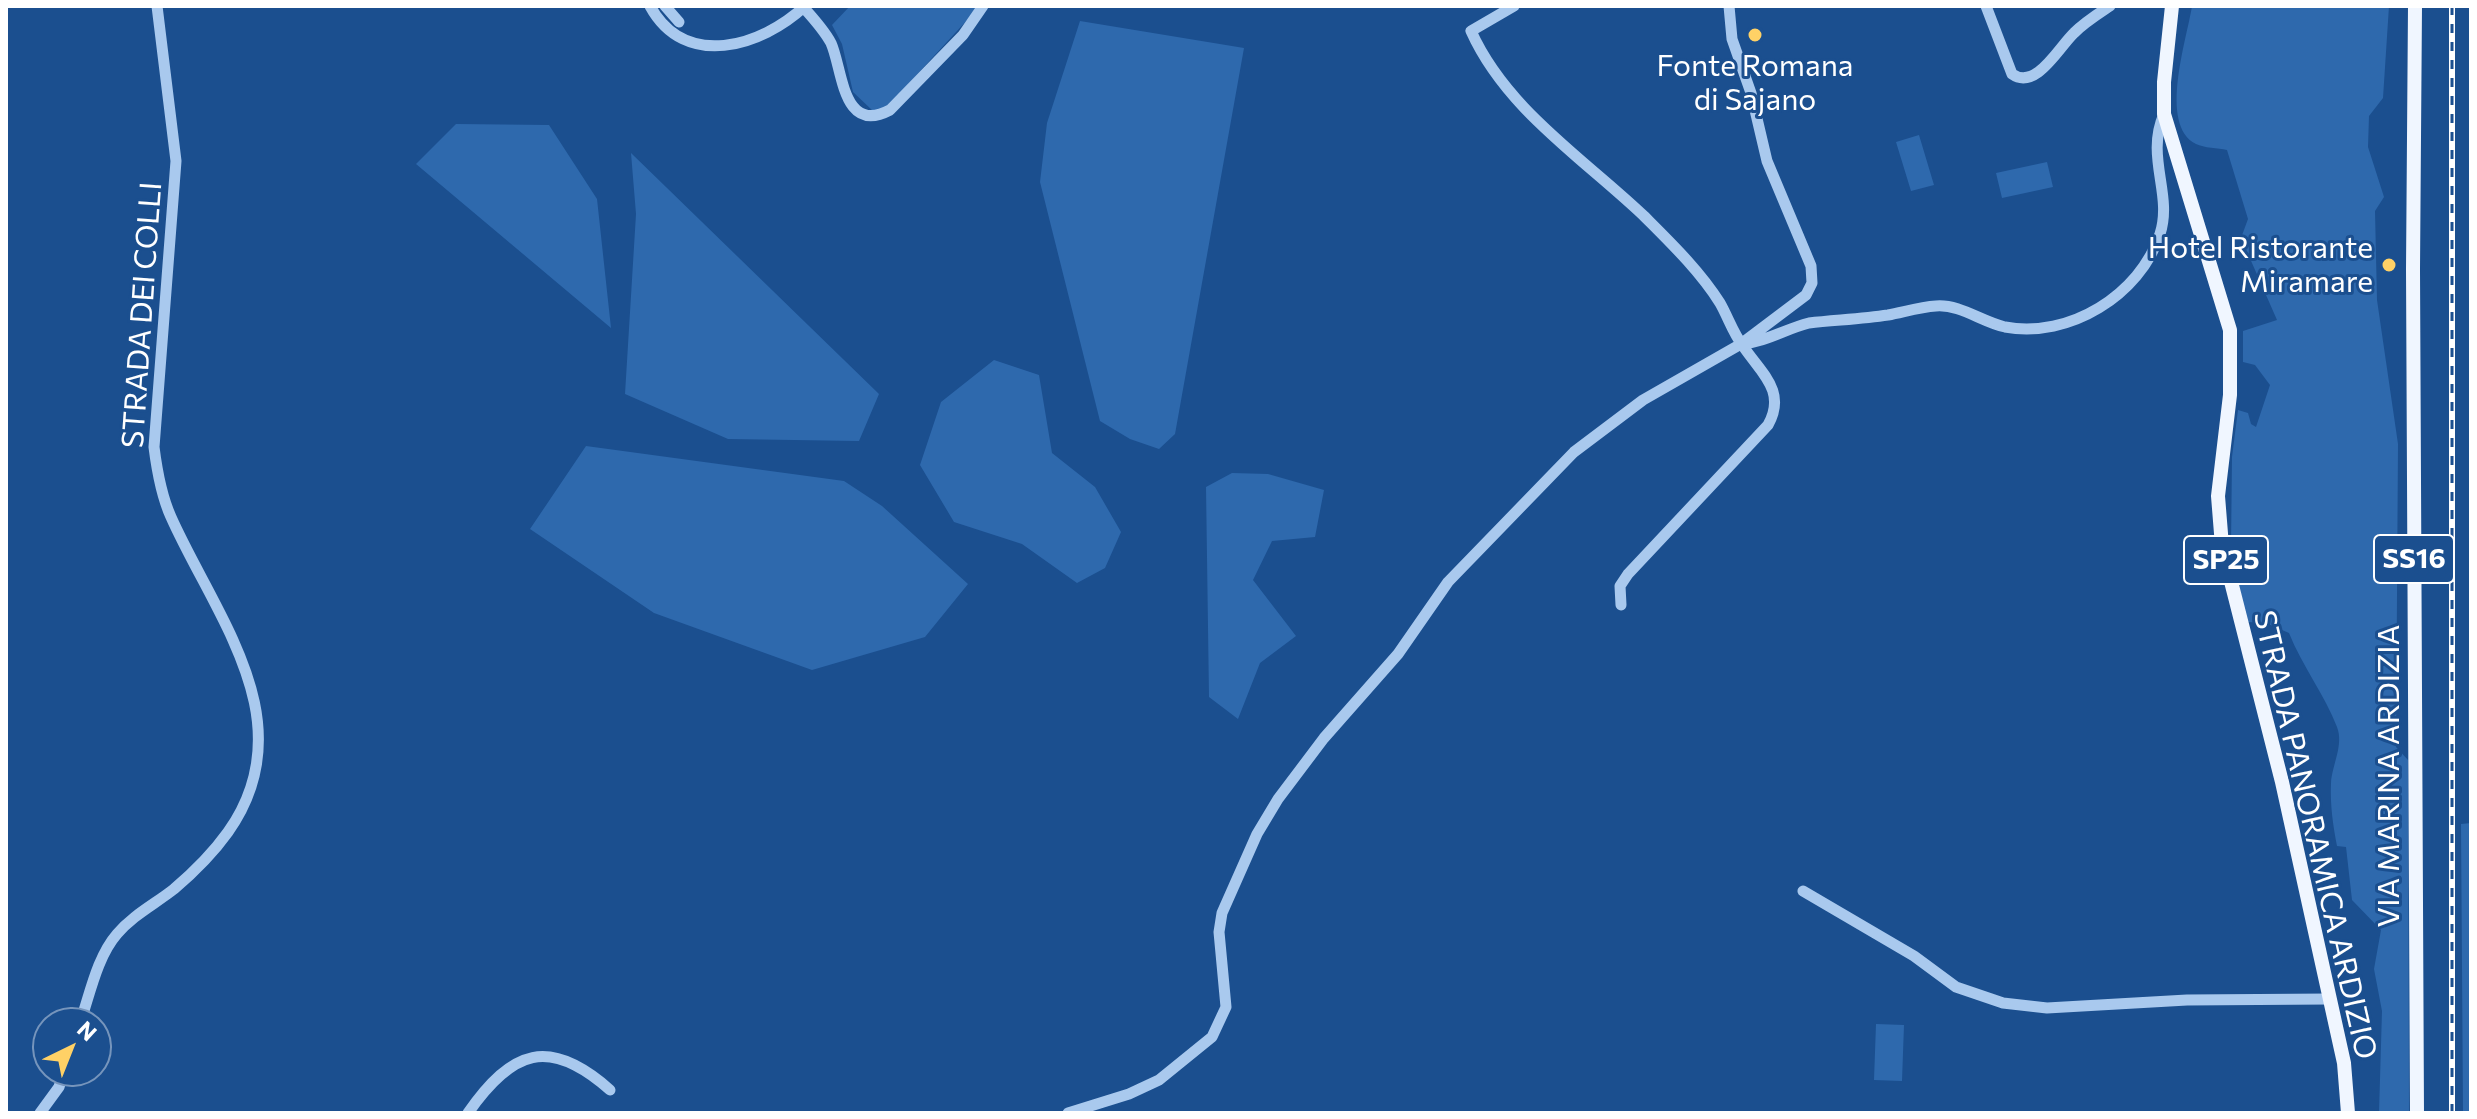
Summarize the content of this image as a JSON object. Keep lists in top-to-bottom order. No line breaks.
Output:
{"streets":{"main road":["SS16","SP25","VIA MARINA ARDIZIA","STRADA PANORAMICA ARDIZIO"],"street":["STRADA DEI COLLI"]},"places":["Fonte Romana di Sajano","Hotel Ristorante Miramare"],"north":"top right"}
